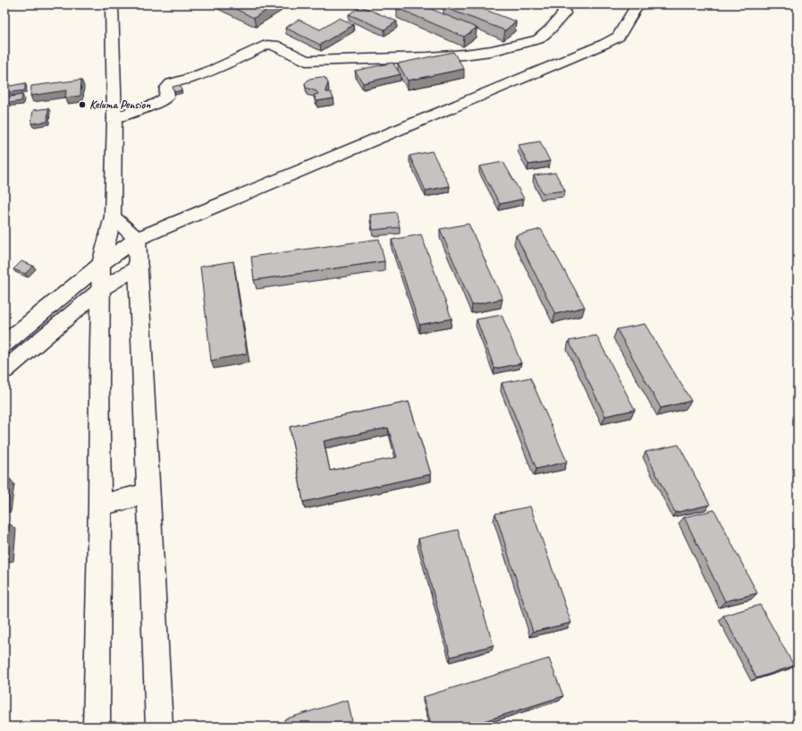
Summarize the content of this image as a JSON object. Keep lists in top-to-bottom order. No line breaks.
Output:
{"places":["Keluma Pension"]}
